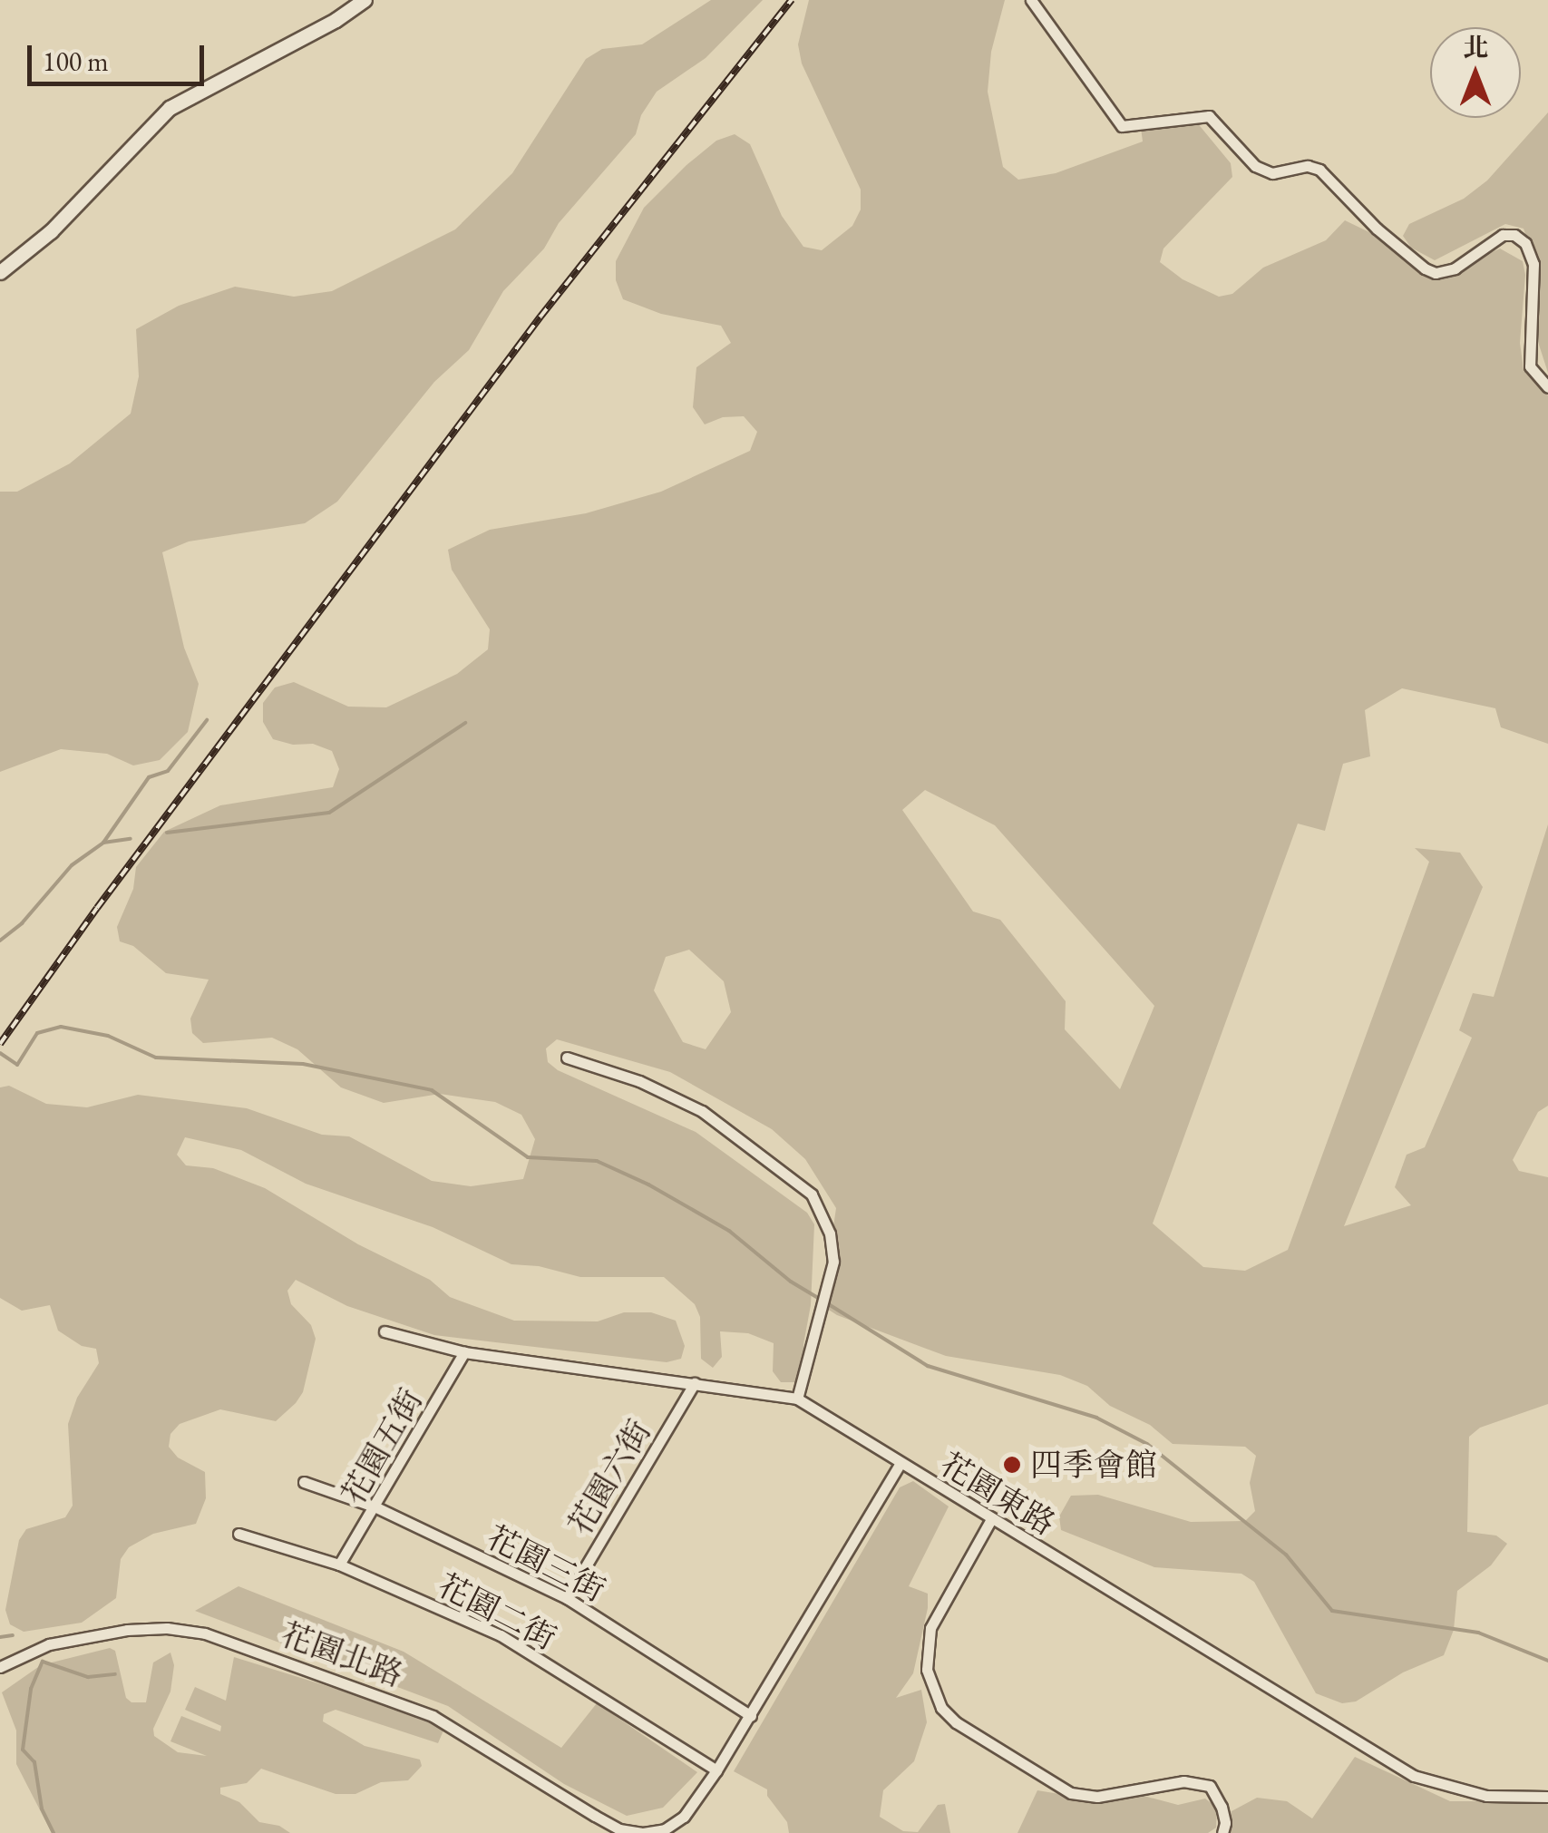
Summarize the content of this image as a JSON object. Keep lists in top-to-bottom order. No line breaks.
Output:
{"streets":{"street":["花園五街","花園六街","花園東路","花園三街","花園二街","花園北路"]},"crossings":[["花園五街","花園東路"],["花園五街","花園三街"],["花園五街","花園二街"],["花園六街","花園東路"],["花園六街","花園三街"],["花園東路","花園北路"],["花園三街","花園北路"],["花園二街","花園北路"]],"places":["四季會館"],"scale_bar":"100 m","north":"top"}
